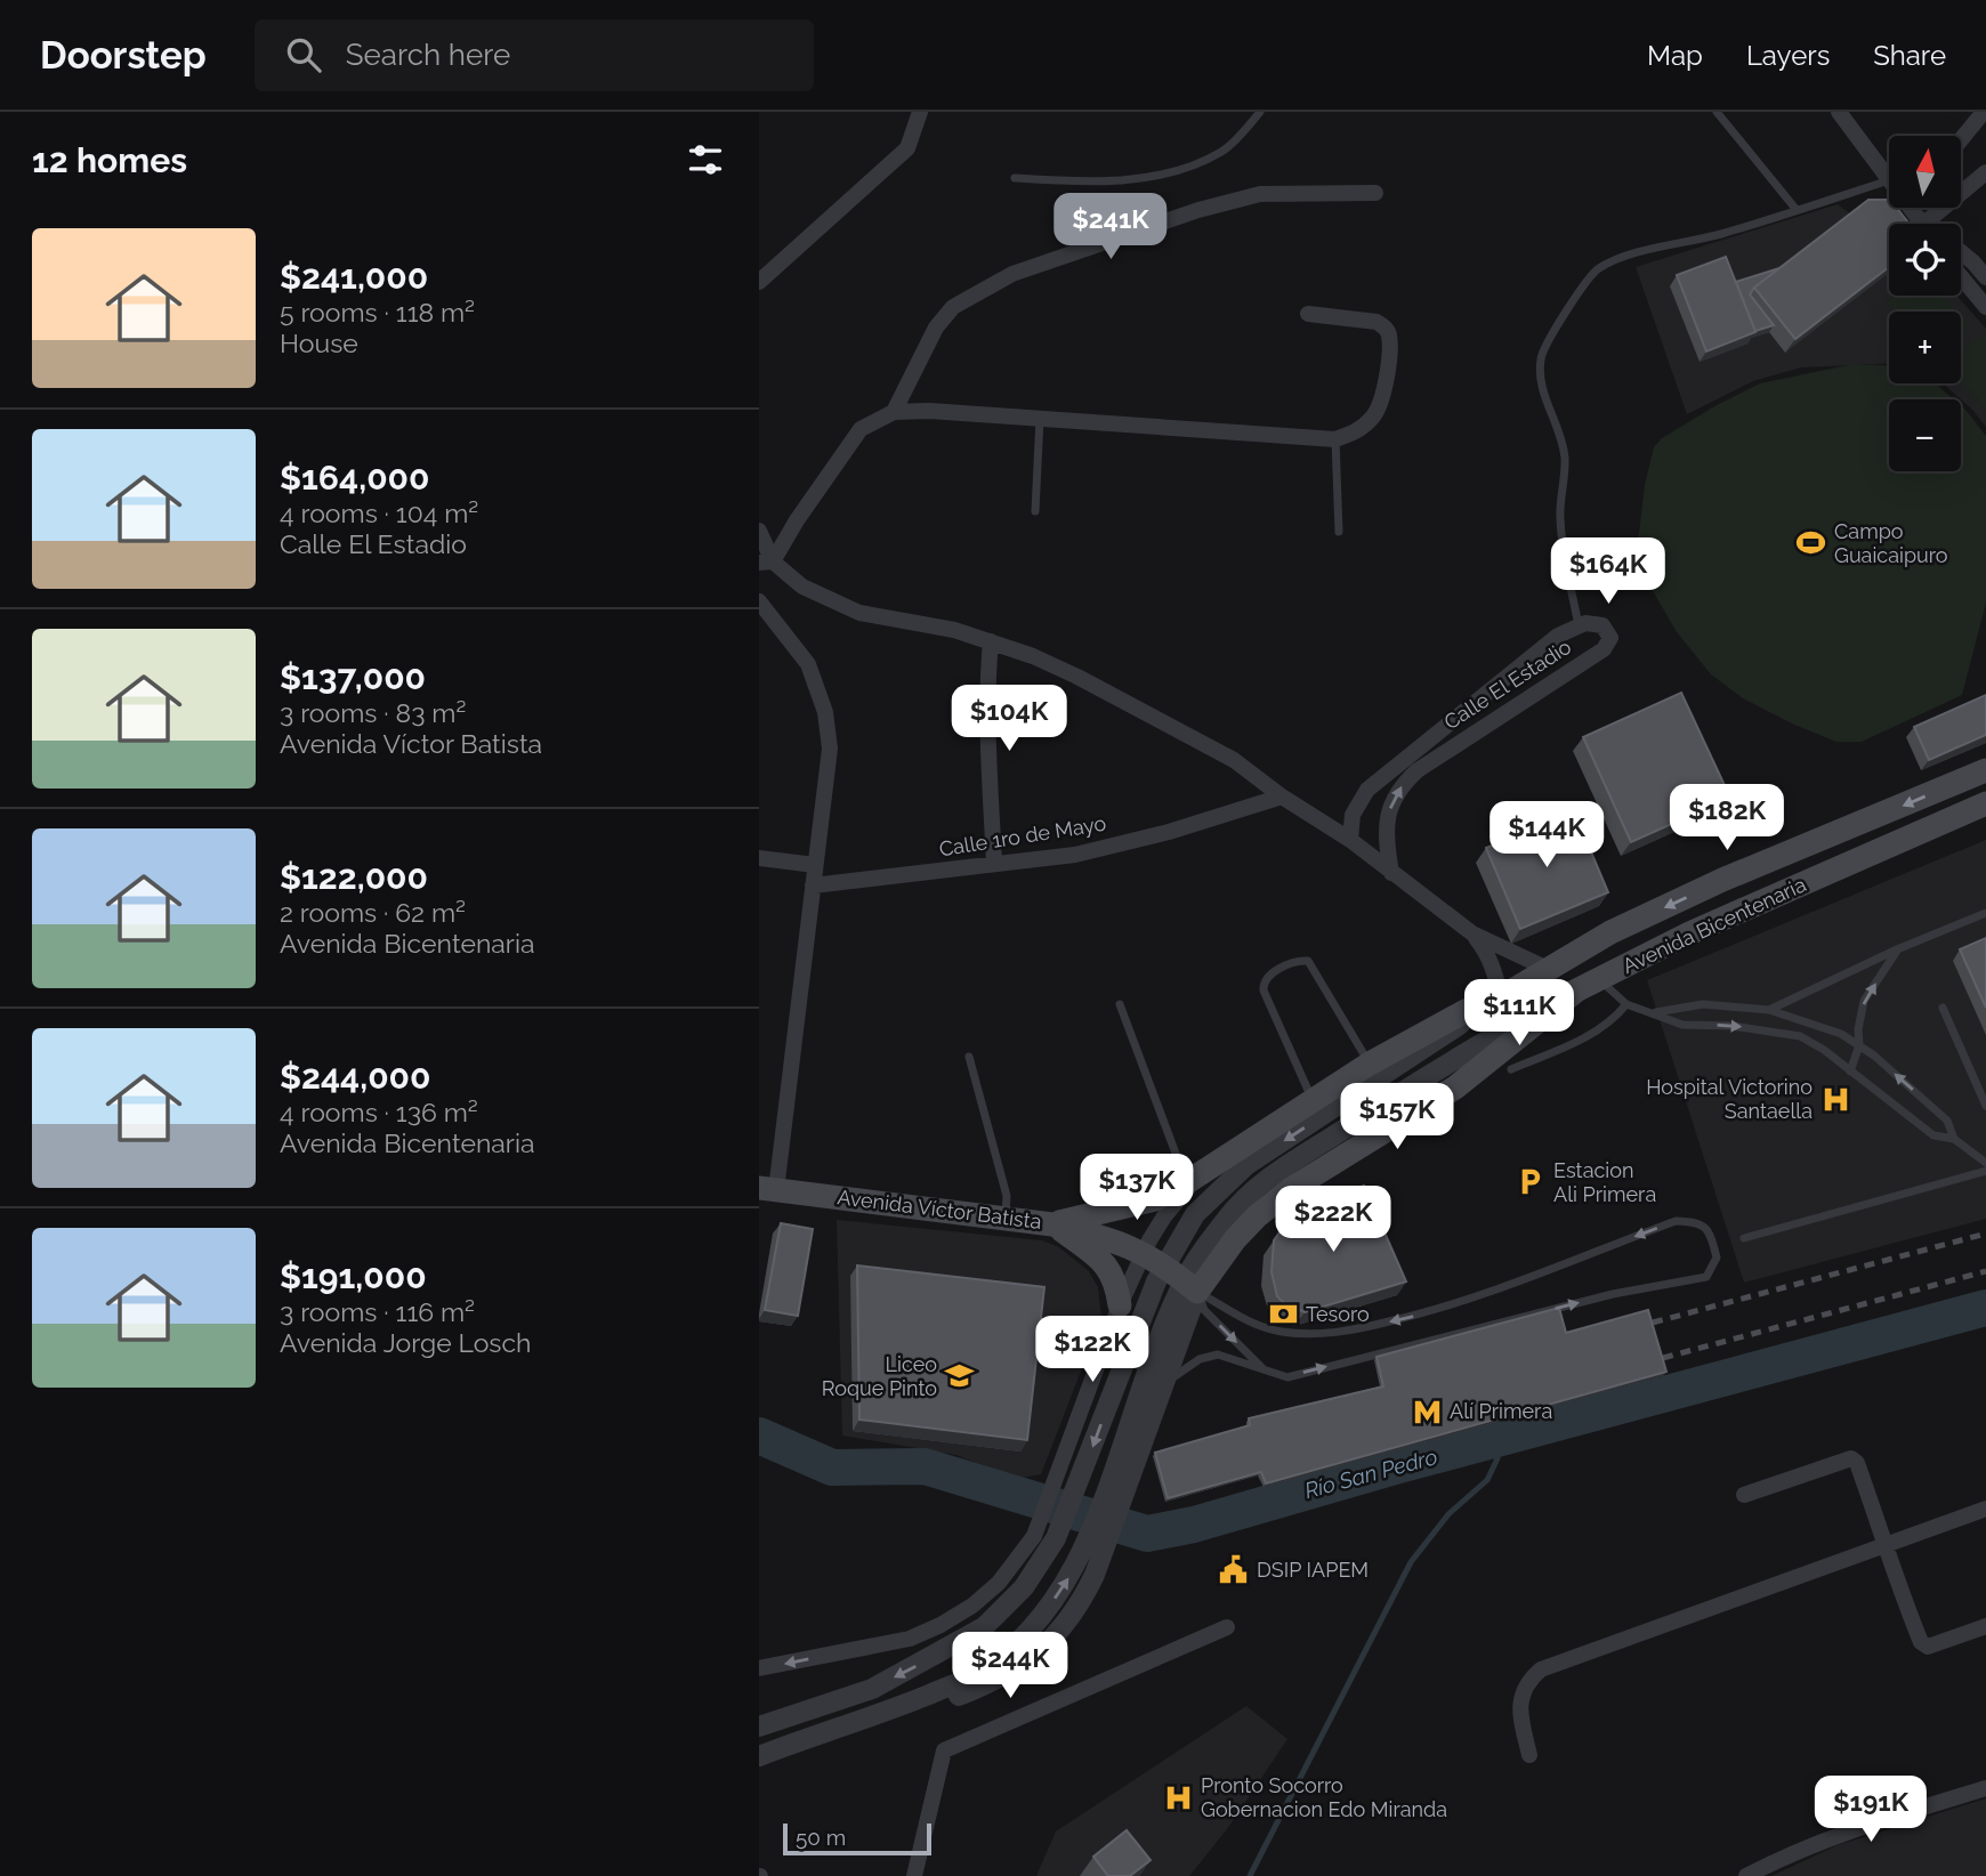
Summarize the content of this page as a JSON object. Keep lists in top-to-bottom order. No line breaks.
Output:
{"streets":{"main road":["Avenida Bicentenaria","Avenida Víctor Batista"],"street":["Calle El Estadio","Calle 1ro de Mayo"]},"water":["Río San Pedro"],"places":{"sports":["Campo Guaicaipuro"],"hospital":["Hospital Victorino Santaella","Pronto Socorro Gobernacion Edo Miranda"],"parking":["Estacion Ali Primera"],"bank":["Tesoro"],"school or university":["Liceo Roque Pinto"],"metro station":["Alí Primera"],"public building":["DSIP IAPEM"]},"scale_bar":"50 m","north":"top","page":{"header":"Doorstep","search":"Search here","nav":["Map","Layers","Share"],"heading":"12 homes","map_buttons":["+","−"],"price":["$241K","$164K","$104K","$182K","$144K","$111K","$157K","$137K","$222K","$122K","$244K","$191K"],"list":[{"name":"$241,000","note":"5 rooms · 118 m² · House"},{"name":"$164,000","note":"4 rooms · 104 m² · Calle El Estadio"},{"name":"$137,000","note":"3 rooms · 83 m² · Avenida Víctor Batista"},{"name":"$122,000","note":"2 rooms · 62 m² · Avenida Bicentenaria"},{"name":"$244,000","note":"4 rooms · 136 m² · Avenida Bicentenaria"},{"name":"$191,000","note":"3 rooms · 116 m² · Avenida Jorge Losch"}],"scale":"50 m"}}
